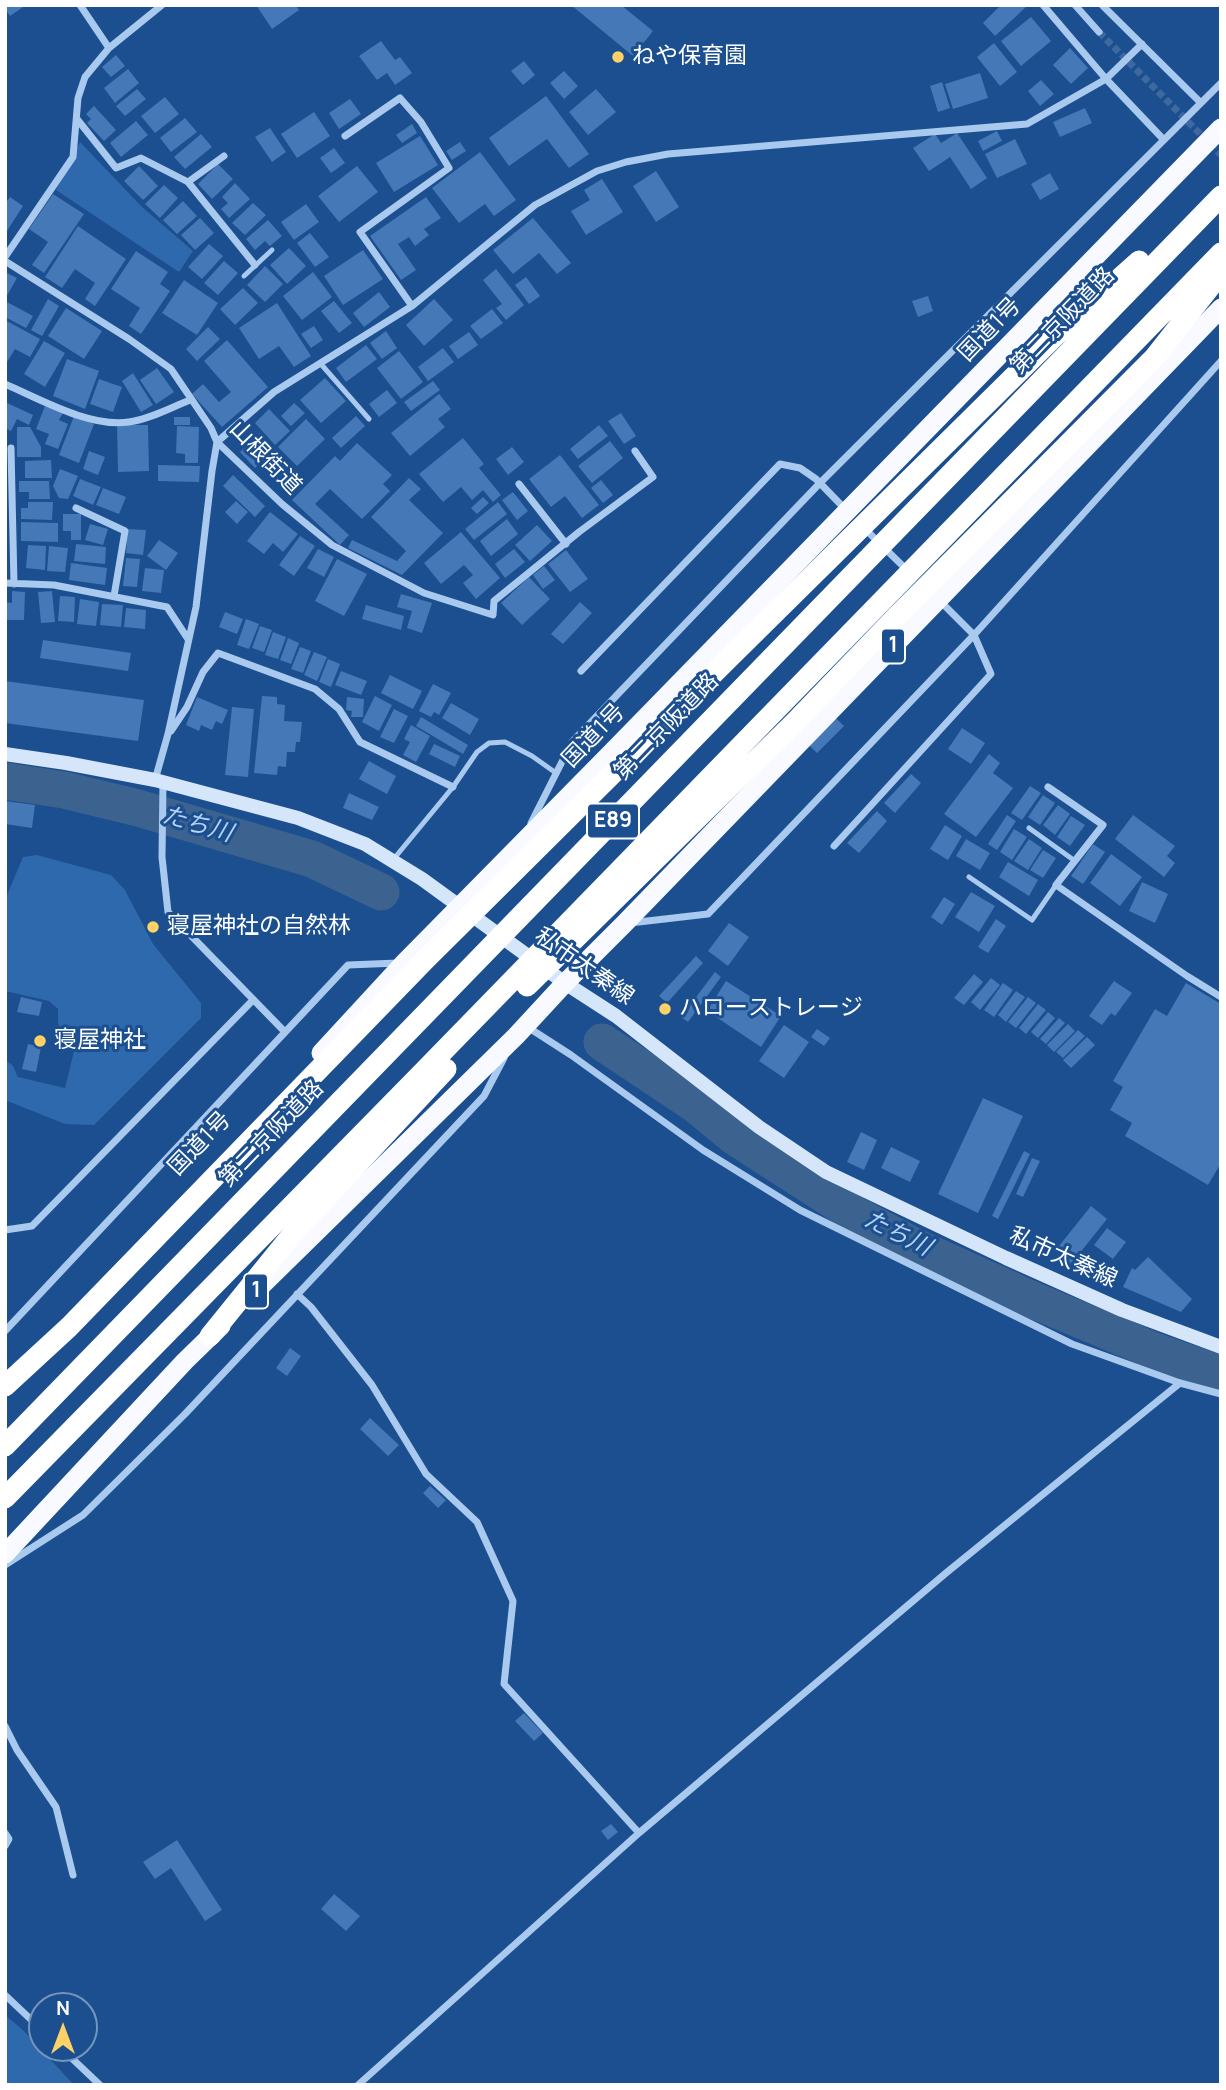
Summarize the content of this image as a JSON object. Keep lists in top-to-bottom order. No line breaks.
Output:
{"streets":{"highway":["第二京阪道路","国道1号","1","E89"],"main road":["私市太秦線"],"street":["山根街道"]},"crossings":[["国道1号","私市太秦線"],["1","私市太秦線"]],"water":["たち川"],"places":["ねや保育園","寝屋神社の自然林","ハローストレージ","寝屋神社"],"north":"top"}
